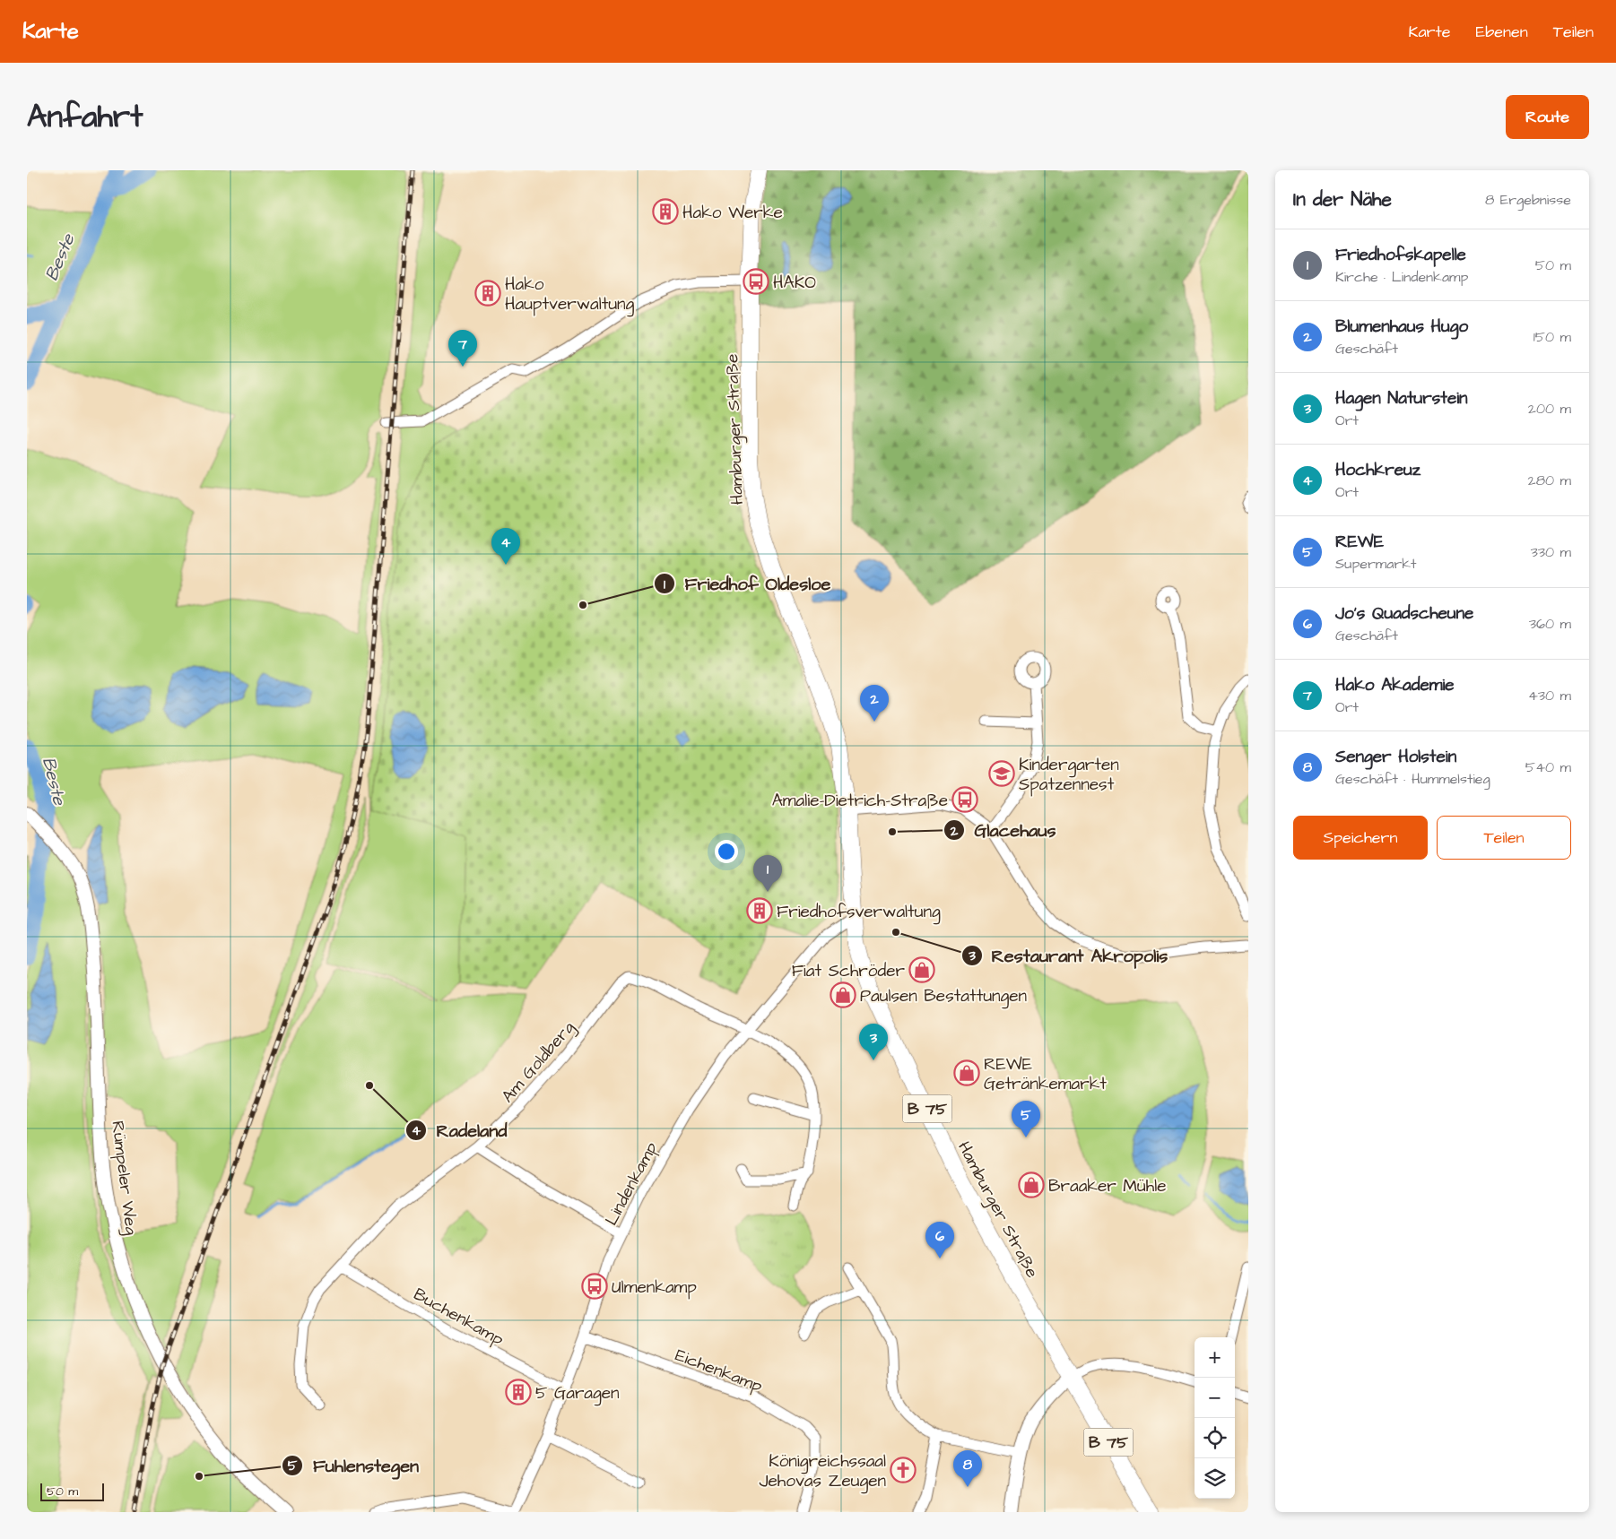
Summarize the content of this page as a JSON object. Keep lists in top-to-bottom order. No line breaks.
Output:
{"streets":{"main road":["Hamburger Straße","B 75"],"street":["Am Goldberg","Rümpeler Weg","Lindenkamp","Buchenkamp","Eichenkamp"]},"crossings":[["Hamburger Straße","B 75"],["Hamburger Straße","Lindenkamp"],["Am Goldberg","Lindenkamp"],["Am Goldberg","Buchenkamp"],["Lindenkamp","Buchenkamp"],["Lindenkamp","Eichenkamp"]],"water":["Beste"],"places":{"building":["Hako Werke","Hako Hauptverwaltung","Friedhofsverwaltung","5 Garagen"],"bus stop":["HAKO","Amalie-Dietrich-Straße","Ulmenkamp"],"other":["Friedhof Oldesloe","Glacehaus","Restaurant Akropolis","Radeland","Fuhlenstegen"],"school or university":["Kindergarten Spatzennest"],"shop":["Fiat Schröder","Paulsen Bestattungen","REWE Getränkemarkt","Braaker Mühle"],"church":["Königreichssaal Jehovas Zeugen"]},"scale_bar":"50 m","page":{"header":"Karte","nav":["Karte","Ebenen","Teilen"],"title":"Anfahrt","buttons":["Route",["Speichern","Teilen"]],"heading":["In der Nähe","8 Ergebnisse"],"list":[{"mark":"1","name":"Friedhofskapelle","note":"Kirche · Lindenkamp","value":"50 m"},{"mark":"2","name":"Blumenhaus Hugo","note":"Geschäft","value":"150 m"},{"mark":"3","name":"Hagen Naturstein","note":"Ort","value":"200 m"},{"mark":"4","name":"Hochkreuz","note":"Ort","value":"280 m"},{"mark":"5","name":"REWE","note":"Supermarkt","value":"330 m"},{"mark":"6","name":"Jo's Quadscheune","note":"Geschäft","value":"360 m"},{"mark":"7","name":"Hako Akademie","note":"Ort","value":"430 m"},{"mark":"8","name":"Senger Holstein","note":"Geschäft · Hummelstieg","value":"540 m"}],"pins":["7","4","2","1","3","5","6","8"],"map_buttons":["+","−"],"scale":"50 m"}}
